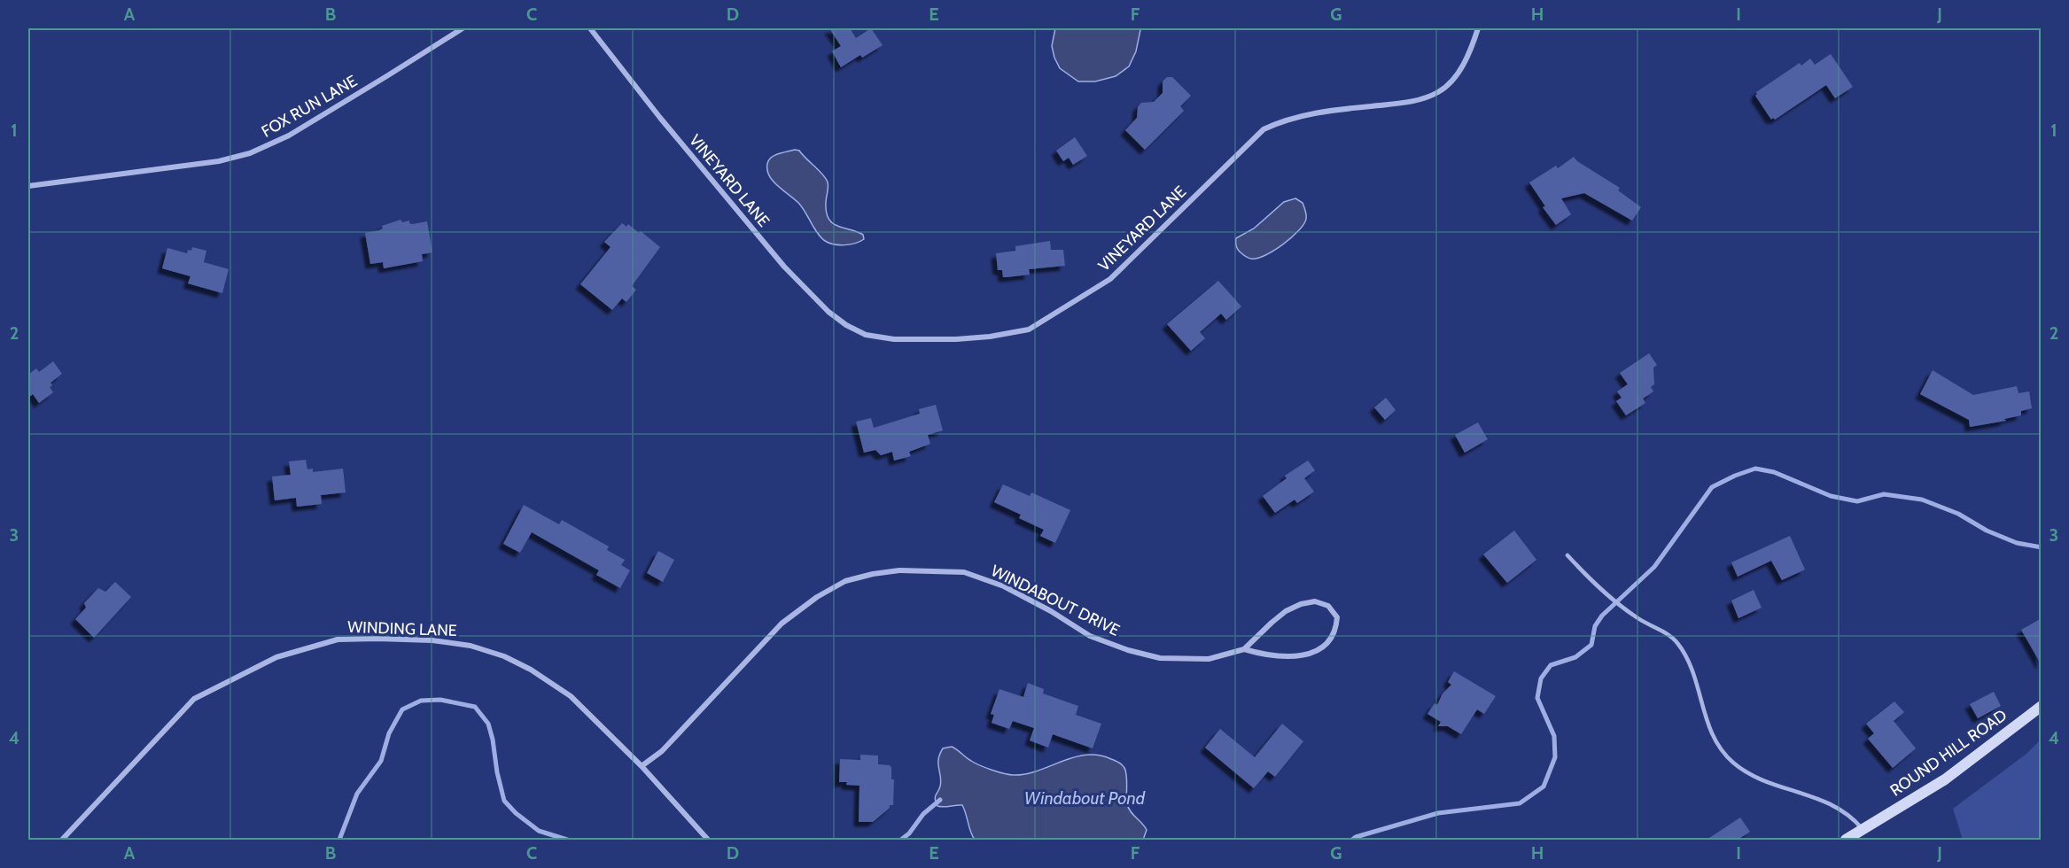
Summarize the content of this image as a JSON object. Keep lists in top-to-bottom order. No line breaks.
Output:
{"streets":{"street":["FOX RUN LANE","VINEYARD LANE","WINDABOUT DRIVE","WINDING LANE","ROUND HILL ROAD"]},"crossings":[["WINDABOUT DRIVE","WINDING LANE"]],"water":["Windabout Pond"],"grid":{"columns":["A","B","C","D","E","F","G","H","I","J"],"rows":["1","2","3","4"]}}
